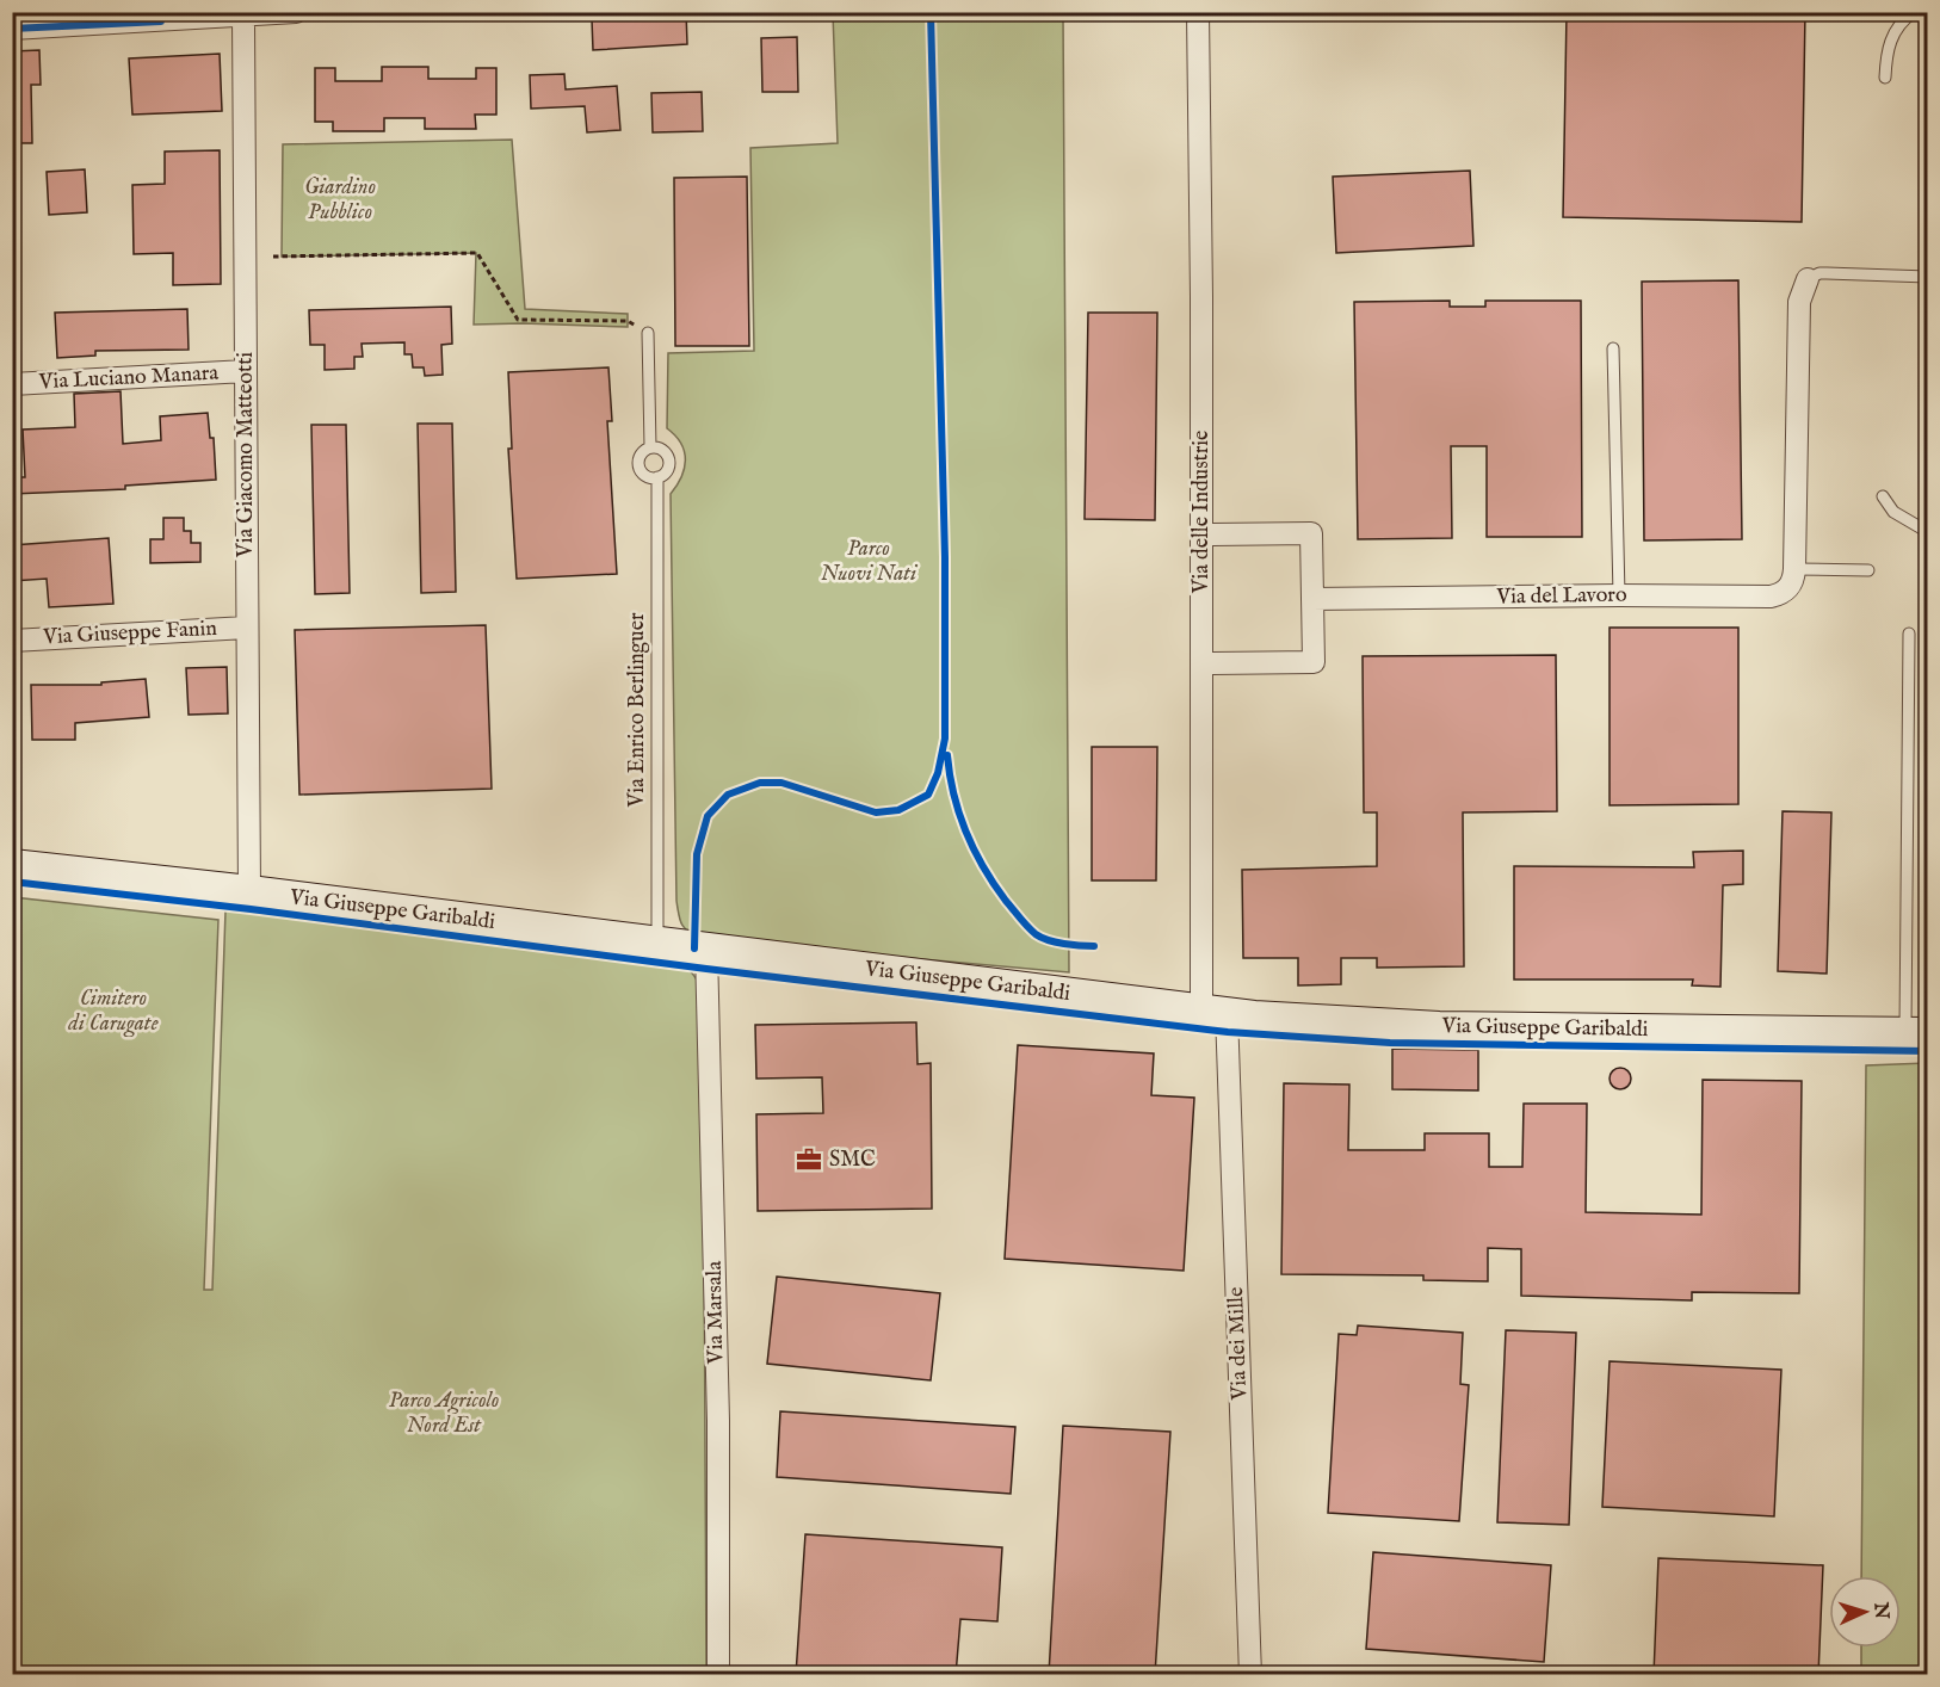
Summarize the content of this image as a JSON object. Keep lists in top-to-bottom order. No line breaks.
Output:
{"streets":{"street":["Via Luciano Manara","Via Giacomo Matteotti","Via delle Industrie","Via del Lavoro","Via Giuseppe Fanin","Via Giuseppe Garibaldi","Via Marsala","Via dei Mille"],"lane":["Via Enrico Berlinguer"]},"crossings":[["Via Luciano Manara","Via Giacomo Matteotti"],["Via Giacomo Matteotti","Via Giuseppe Fanin"],["Via Giacomo Matteotti","Via Giuseppe Garibaldi"],["Via delle Industrie","Via Giuseppe Garibaldi"],["Via delle Industrie","Via dei Mille"],["Via Enrico Berlinguer","Via Giuseppe Garibaldi"],["Via Giuseppe Garibaldi","Via Marsala"],["Via Giuseppe Garibaldi","Via dei Mille"]],"parks":["Giardino Pubblico","Parco Nuovi Nati","Cimitero di Carugate","Parco Agricolo Nord Est"],"places":{"office":["SMC"]},"north":"right"}
